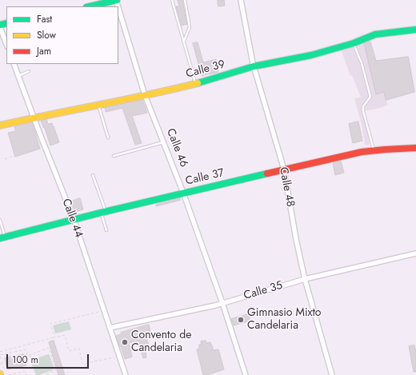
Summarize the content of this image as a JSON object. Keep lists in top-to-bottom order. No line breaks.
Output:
{"streets":{"main road":["Calle 39","Calle 37"],"street":["Calle 46","Calle 48","Calle 44","Calle 35"]},"crossings":[["Calle 39","Calle 46"],["Calle 39","Calle 48"],["Calle 39","Calle 44"],["Calle 46","Calle 37"],["Calle 46","Calle 35"],["Calle 37","Calle 48"],["Calle 37","Calle 44"],["Calle 48","Calle 35"],["Calle 44","Calle 35"]],"places":["Gimnasio Mixto Candelaria","Convento de Candelaria"],"legend":["Fast","Slow","Jam"],"scale_bar":"100 m"}
